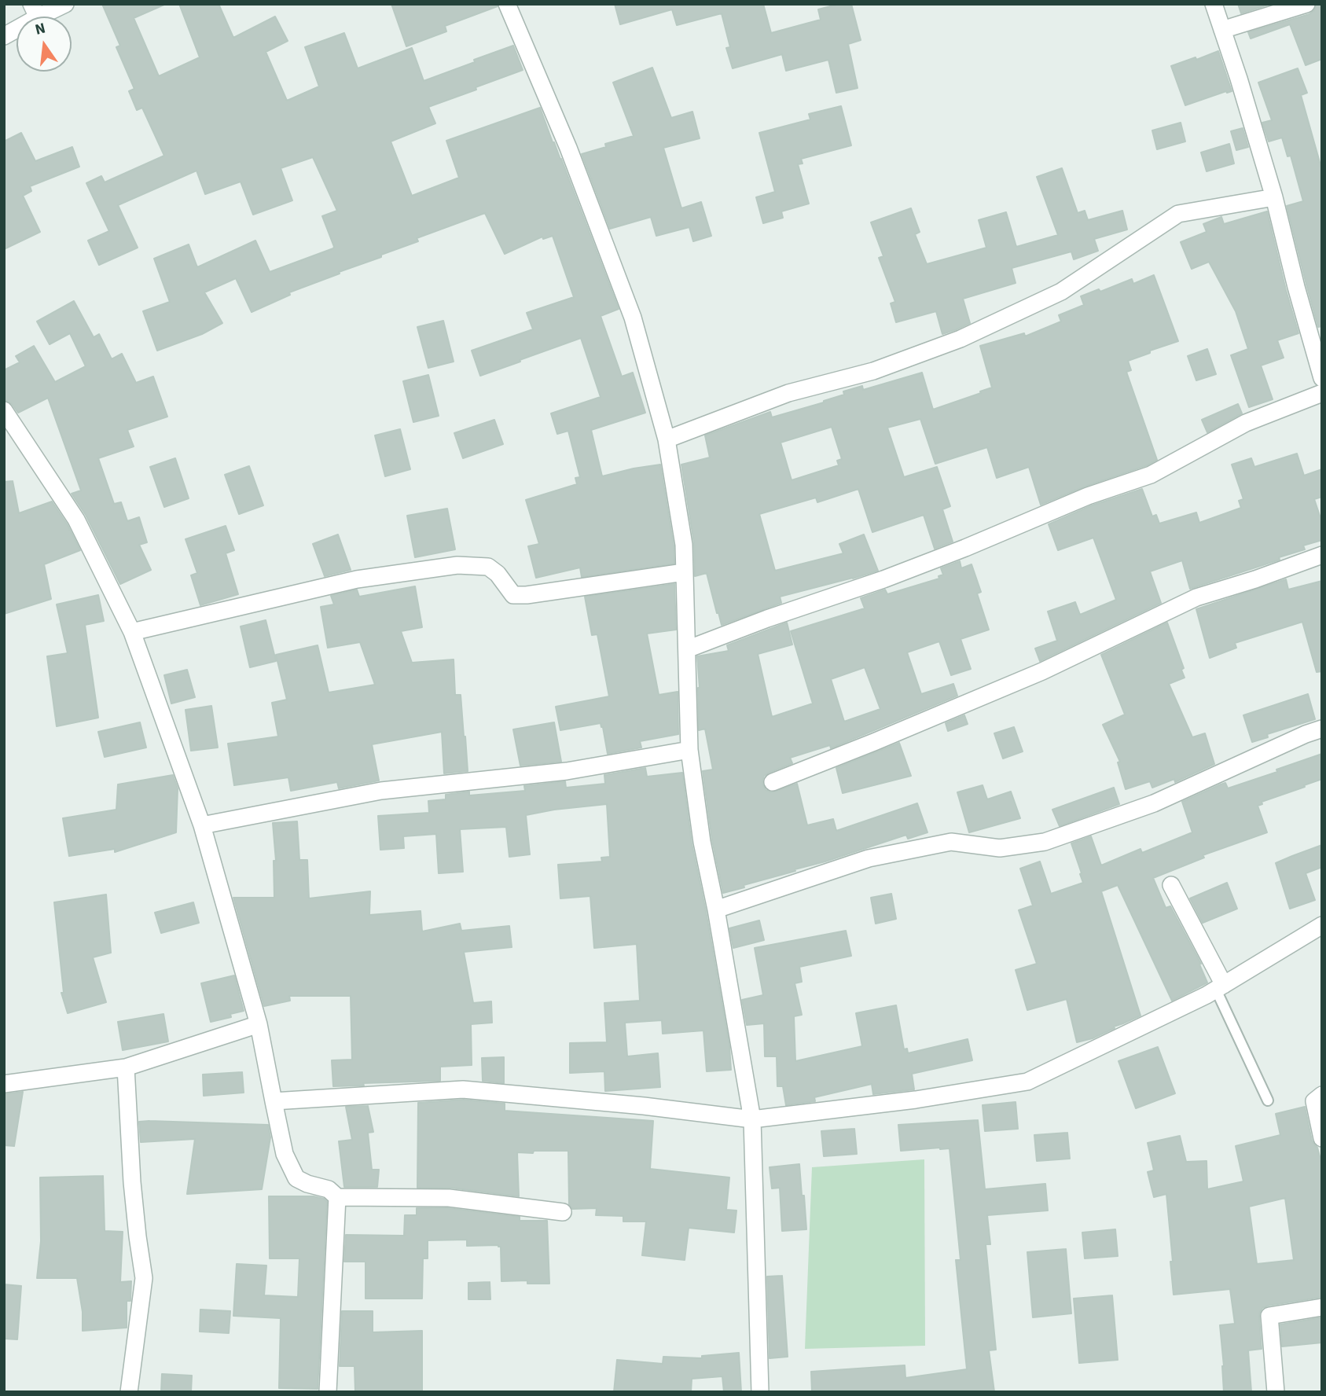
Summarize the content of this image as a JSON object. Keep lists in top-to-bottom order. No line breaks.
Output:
{"north":"top"}
